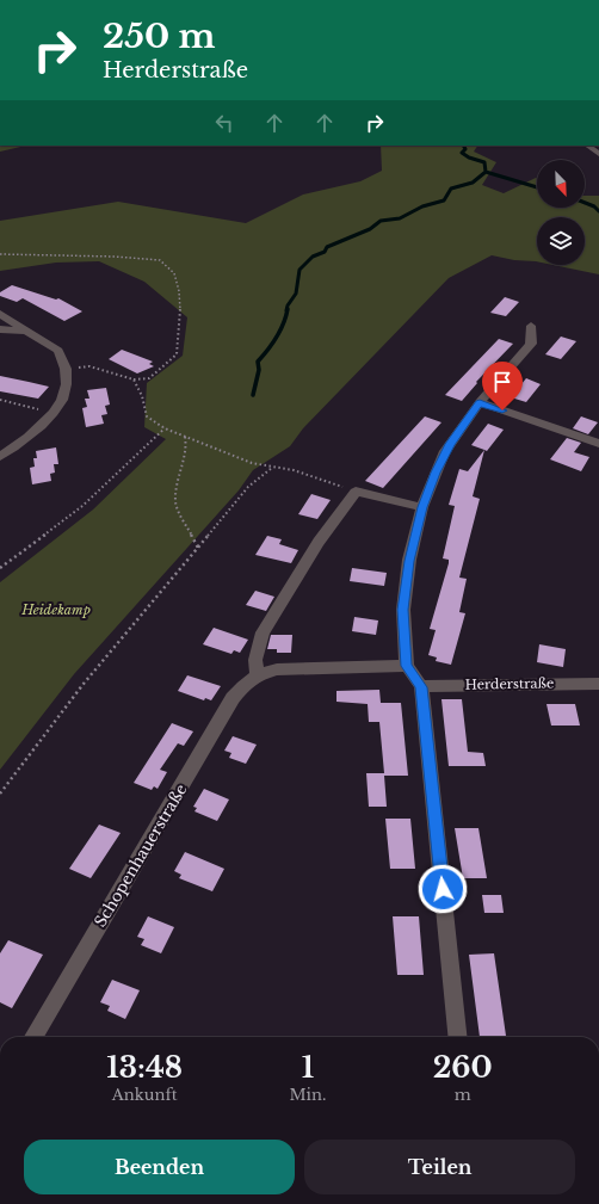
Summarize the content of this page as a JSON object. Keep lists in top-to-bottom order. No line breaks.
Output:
{"streets":{"street":["Herderstraße","Schopenhauerstraße"]},"parks":["Heidekamp"],"north":"bottom right","page":{"turn":["250 m","Herderstraße"],"eta":["13:48","Ankunft","1","Min.","260","m"],"buttons":["Beenden","Teilen"]}}
